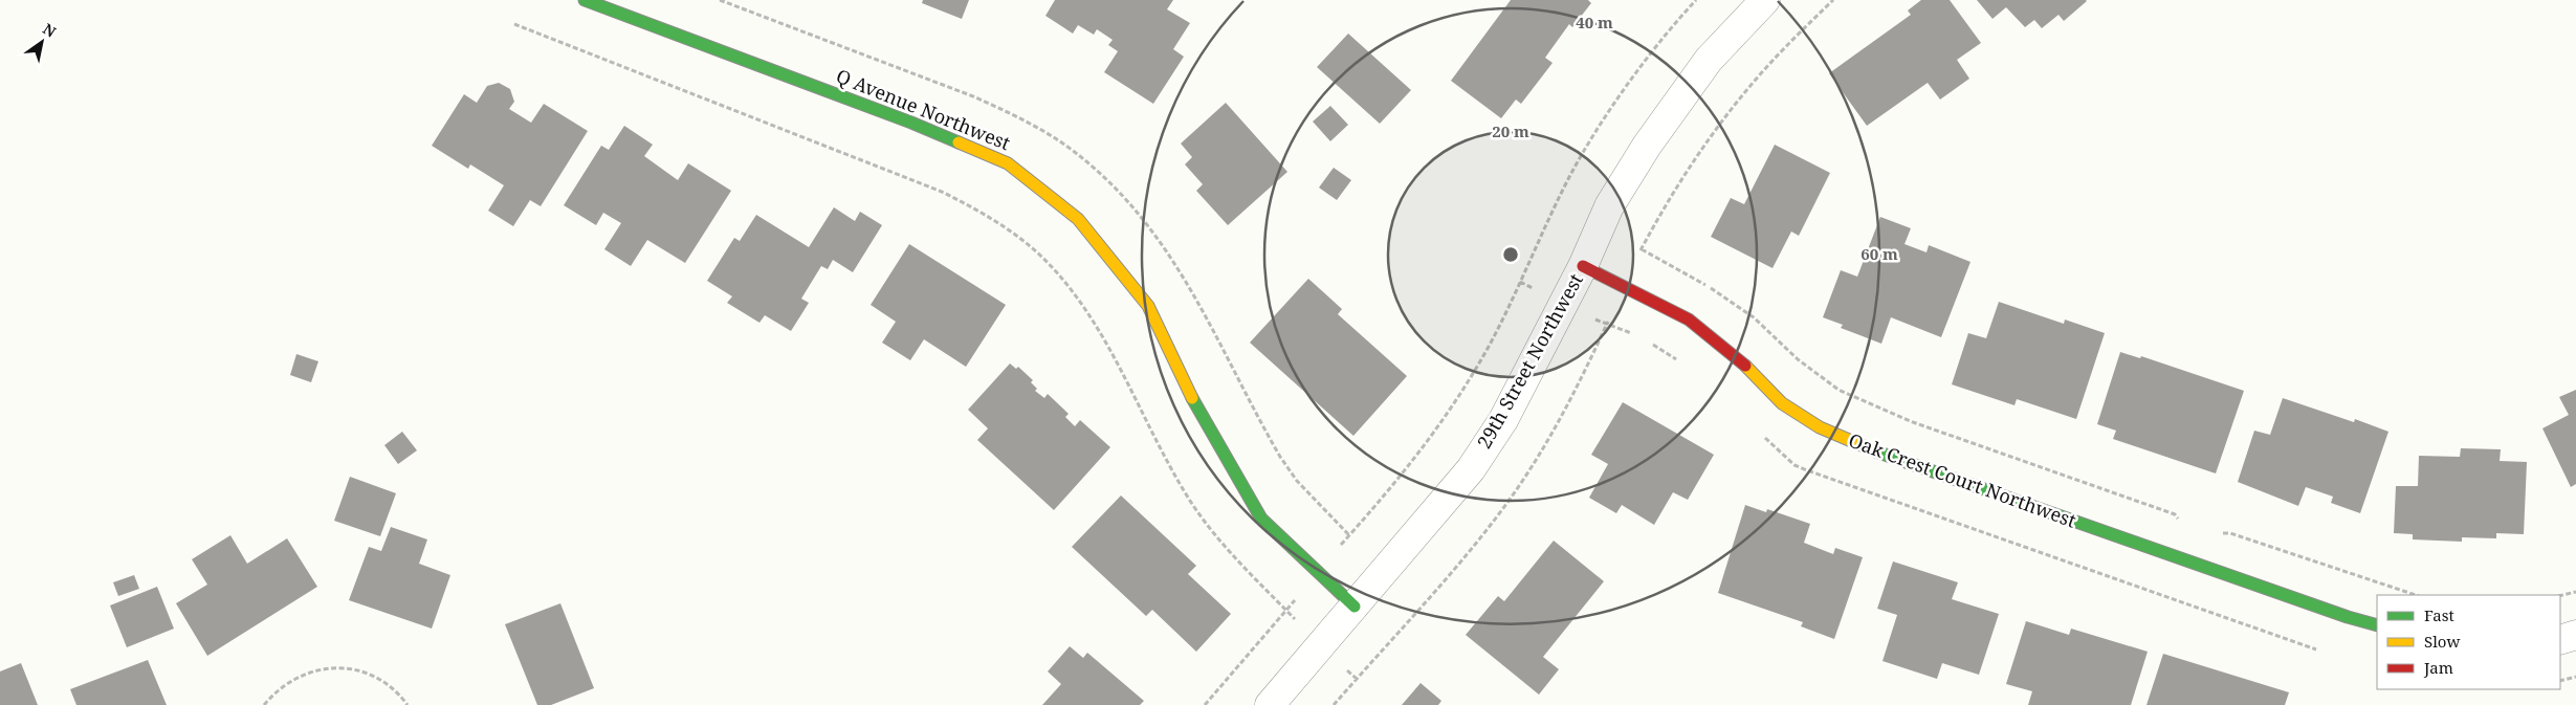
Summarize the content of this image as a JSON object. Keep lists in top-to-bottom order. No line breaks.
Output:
{"streets":{"street":["Q Avenue Northwest","29th Street Northwest","Oak Crest Court Northwest"]},"crossings":[["Q Avenue Northwest","29th Street Northwest"],["29th Street Northwest","Oak Crest Court Northwest"]],"legend":["Fast","Slow","Jam"],"north":"top right","rings":["40 m","20 m","60 m"]}
